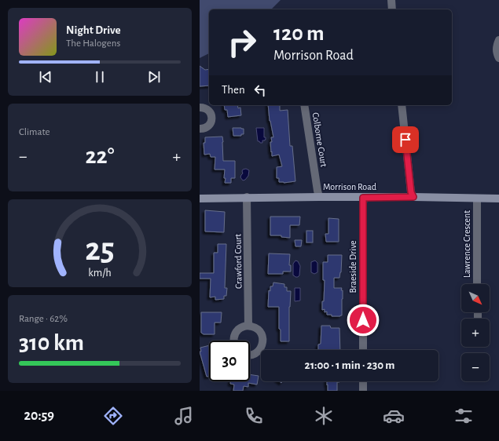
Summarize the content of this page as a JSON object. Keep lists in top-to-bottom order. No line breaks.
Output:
{"streets":{"street":["Colborne Court","Morrison Road","Lawrence Crescent","Crawford Court","Braeside Drive"]},"crossings":[["Colborne Court","Morrison Road"],["Morrison Road","Lawrence Crescent"],["Morrison Road","Crawford Court"],["Morrison Road","Braeside Drive"]],"north":"bottom right","page":{"turn":["120 m","Morrison Road"],"song":["Night Drive","The Halogens"],"then":"Then","tile":["Climate",["Range · 62%","310 km"]],"heat":["−","22°","+"],"map_buttons":["+","−"],"limit":"30","trip":"21:00 · 1 min · 230 m","tabs":"20:59","gauge":["25","km/h"]}}
